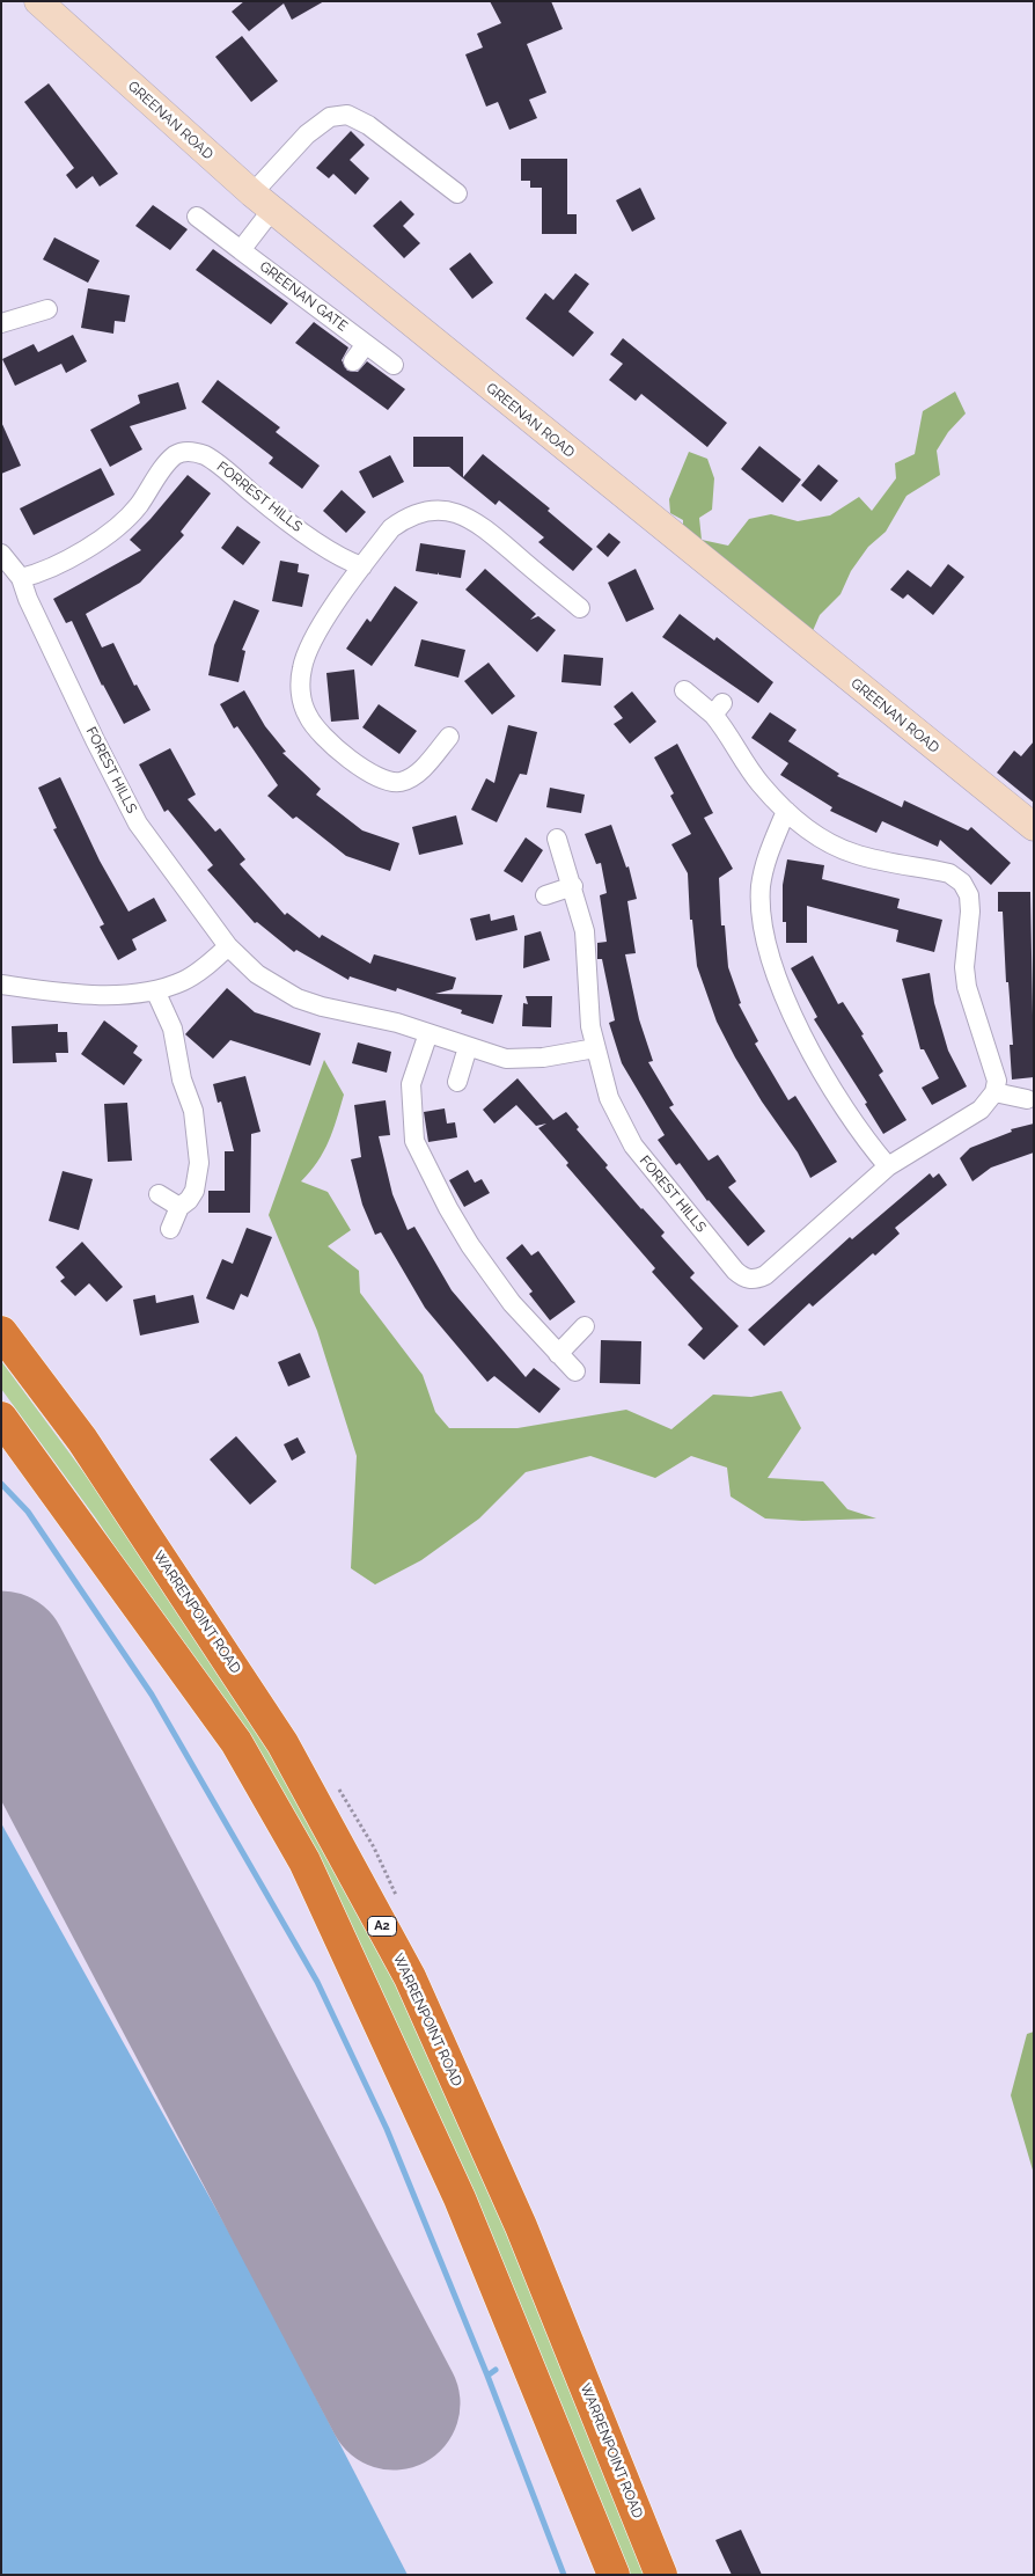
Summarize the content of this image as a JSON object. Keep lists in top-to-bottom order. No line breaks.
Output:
{"streets":{"highway":["WARRENPOINT ROAD","A2"],"street":["GREENAN ROAD","GREENAN GATE","FORREST HILLS","FOREST HILLS"]},"crossings":[["FORREST HILLS","FOREST HILLS"]]}
